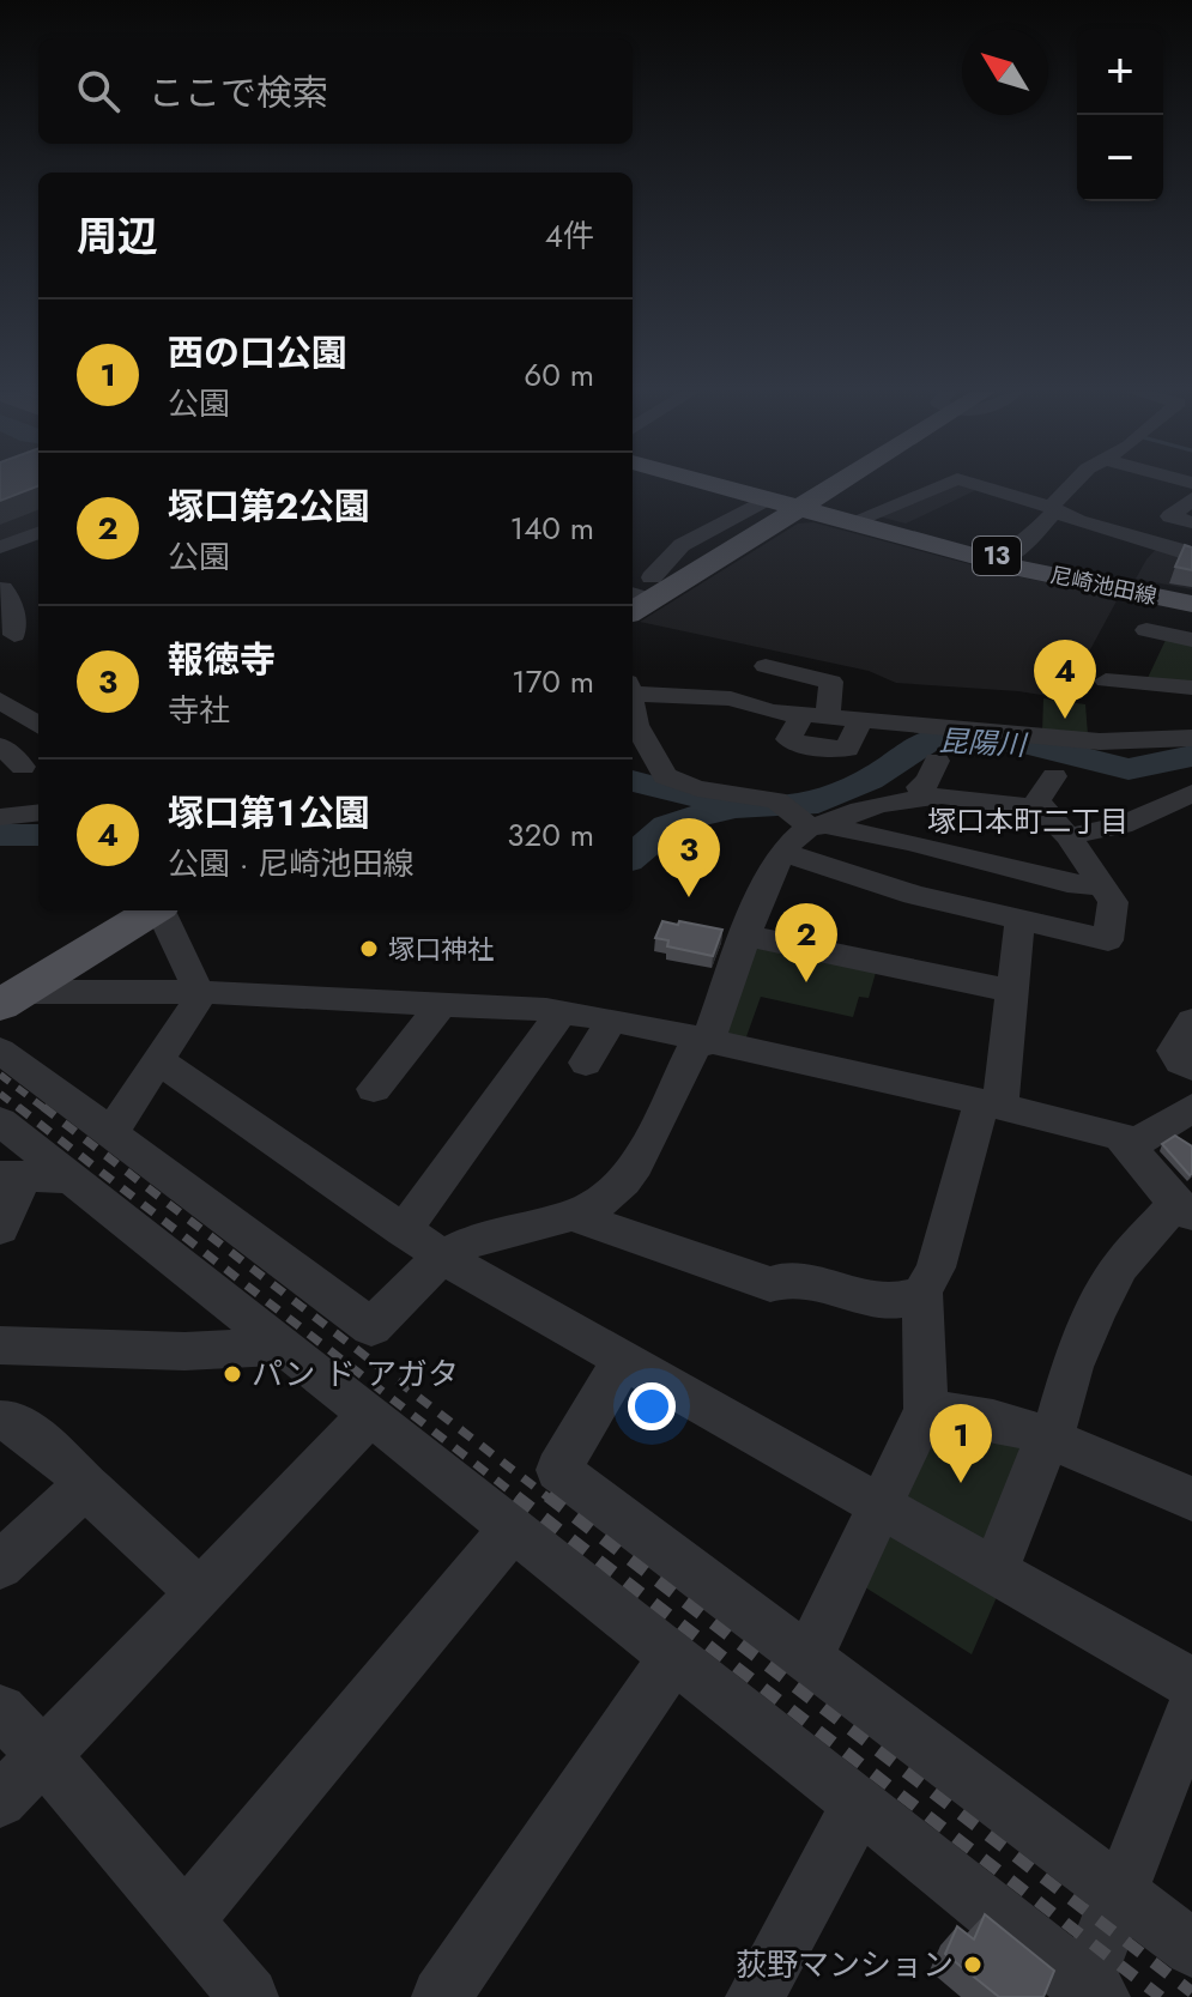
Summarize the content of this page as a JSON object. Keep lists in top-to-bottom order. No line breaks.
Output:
{"streets":{"main road":["13","尼崎池田線"]},"districts":["塚口本町二丁目"],"water":["昆陽川"],"places":["塚口神社","パン ド アガタ","荻野マンション"],"north":"top left","page":{"map_buttons":["+","−"],"search":"ここで検索","heading":["周辺","4件"],"list":[{"mark":"1","name":"西の口公園","note":"公園","value":"60 m"},{"mark":"2","name":"塚口第２公園","note":"公園","value":"140 m"},{"mark":"3","name":"報徳寺","note":"寺社","value":"170 m"},{"mark":"4","name":"塚口第１公園","note":"公園 · 尼崎池田線","value":"320 m"}],"pins":["4","3","2","1"]}}
